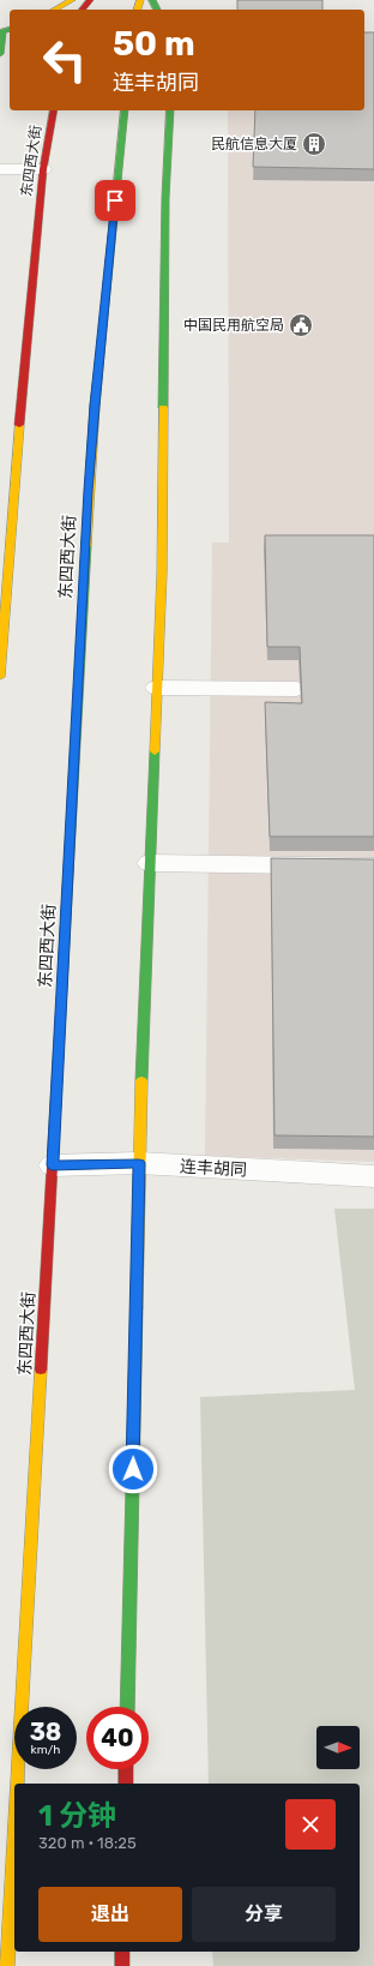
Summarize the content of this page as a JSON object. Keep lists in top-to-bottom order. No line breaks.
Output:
{"streets":{"main road":["东四西大街"],"street":["连丰胡同"]},"crossings":[["东四西大街","连丰胡同"]],"places":{"building":["民航信息大厦"],"public building":["中国民用航空局"]},"north":"right","page":{"turn":["50 m","连丰胡同"],"speed":"38 km/h","limit":"40","heading":["1 分钟","320 m · 18:25"],"buttons":["退出","分享"]}}
